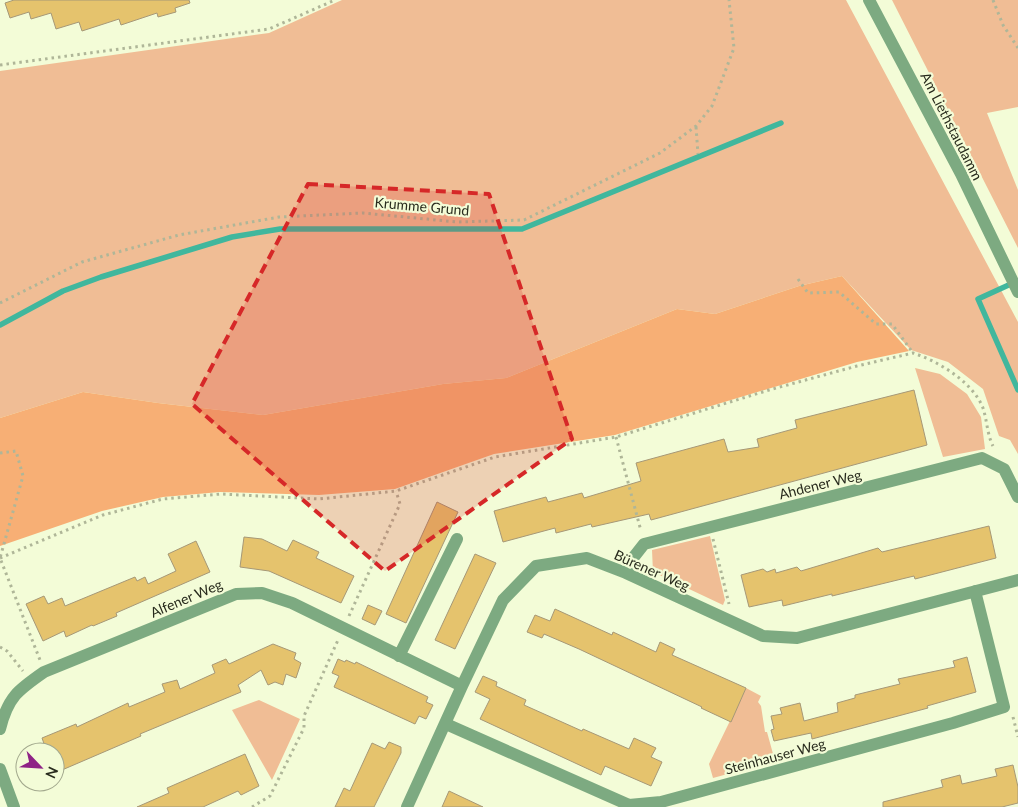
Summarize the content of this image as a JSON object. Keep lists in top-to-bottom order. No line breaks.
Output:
{"streets":{"street":["Am Liethstaudamm","Ahdener Weg","Bürener Weg","Alfener Weg","Steinhauser Weg"],"path":["Krumme Grund"]},"crossings":[["Bürener Weg","Alfener Weg"],["Bürener Weg","Steinhauser Weg"]],"north":"bottom right"}
